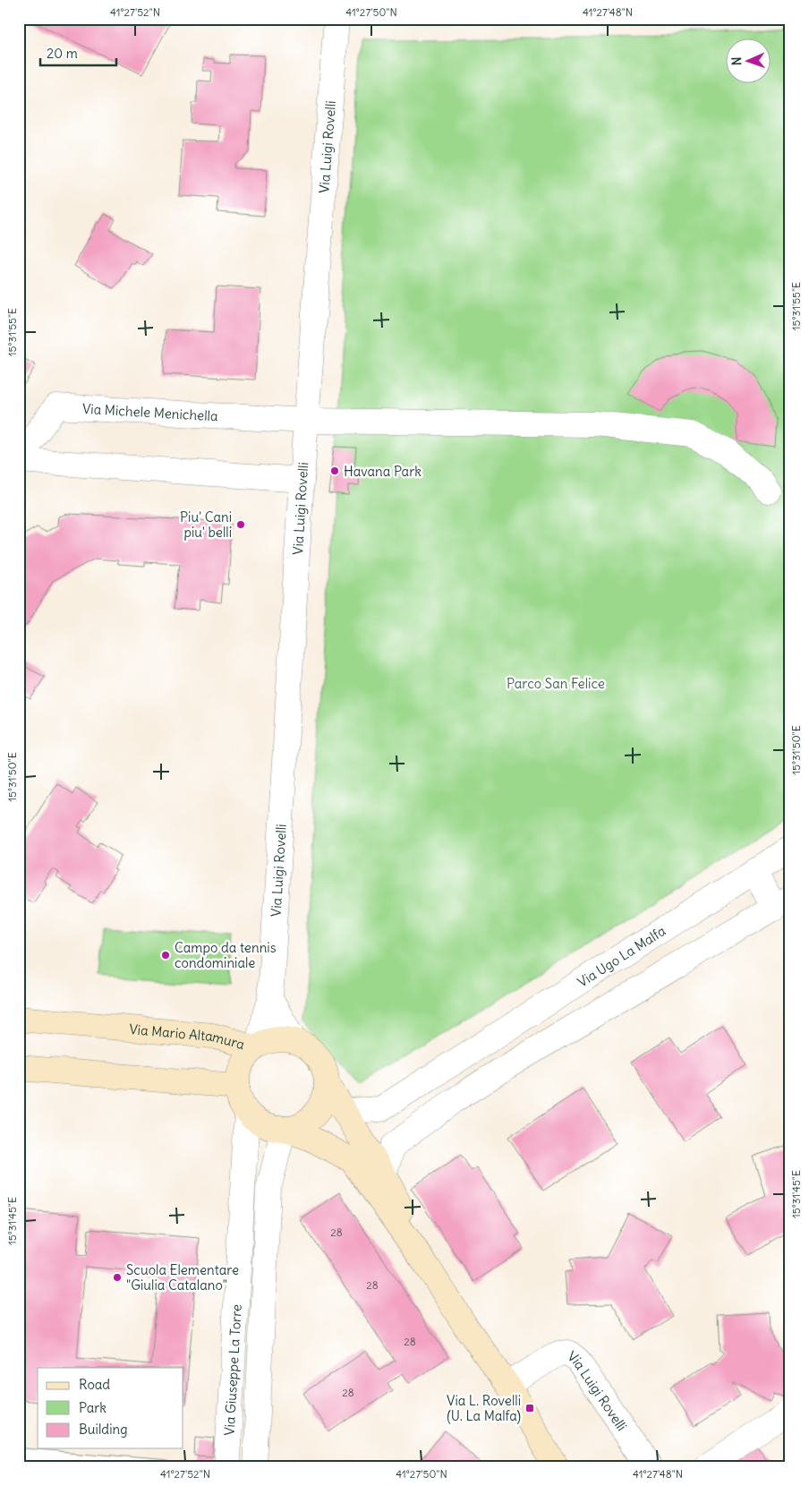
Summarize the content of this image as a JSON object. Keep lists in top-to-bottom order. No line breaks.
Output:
{"streets":{"street":["Via Luigi Rovelli","Via Michele Menichella","Via Ugo La Malfa","Via Mario Altamura","Via Giuseppe La Torre"]},"crossings":[["Via Luigi Rovelli","Via Michele Menichella"],["Via Luigi Rovelli","Via Mario Altamura"],["Via Mario Altamura","Via Giuseppe La Torre"]],"parks":["Parco San Felice"],"places":{"other":["Havana Park","Piu' Cani piu' belli","Campo da tennis condominiale","Scuola Elementare \"Giulia Catalano\""],"transit":["Via L. Rovelli (U. La Malfa)"]},"house_numbers":["28","28","28","28"],"legend":["Road","Park","Building"],"scale_bar":"20 m","north":"left","coordinates":["41°27'52\"N","41°27'50\"N","41°27'48\"N","15°31'55\"E","15°31'50\"E","15°31'45\"E"]}
